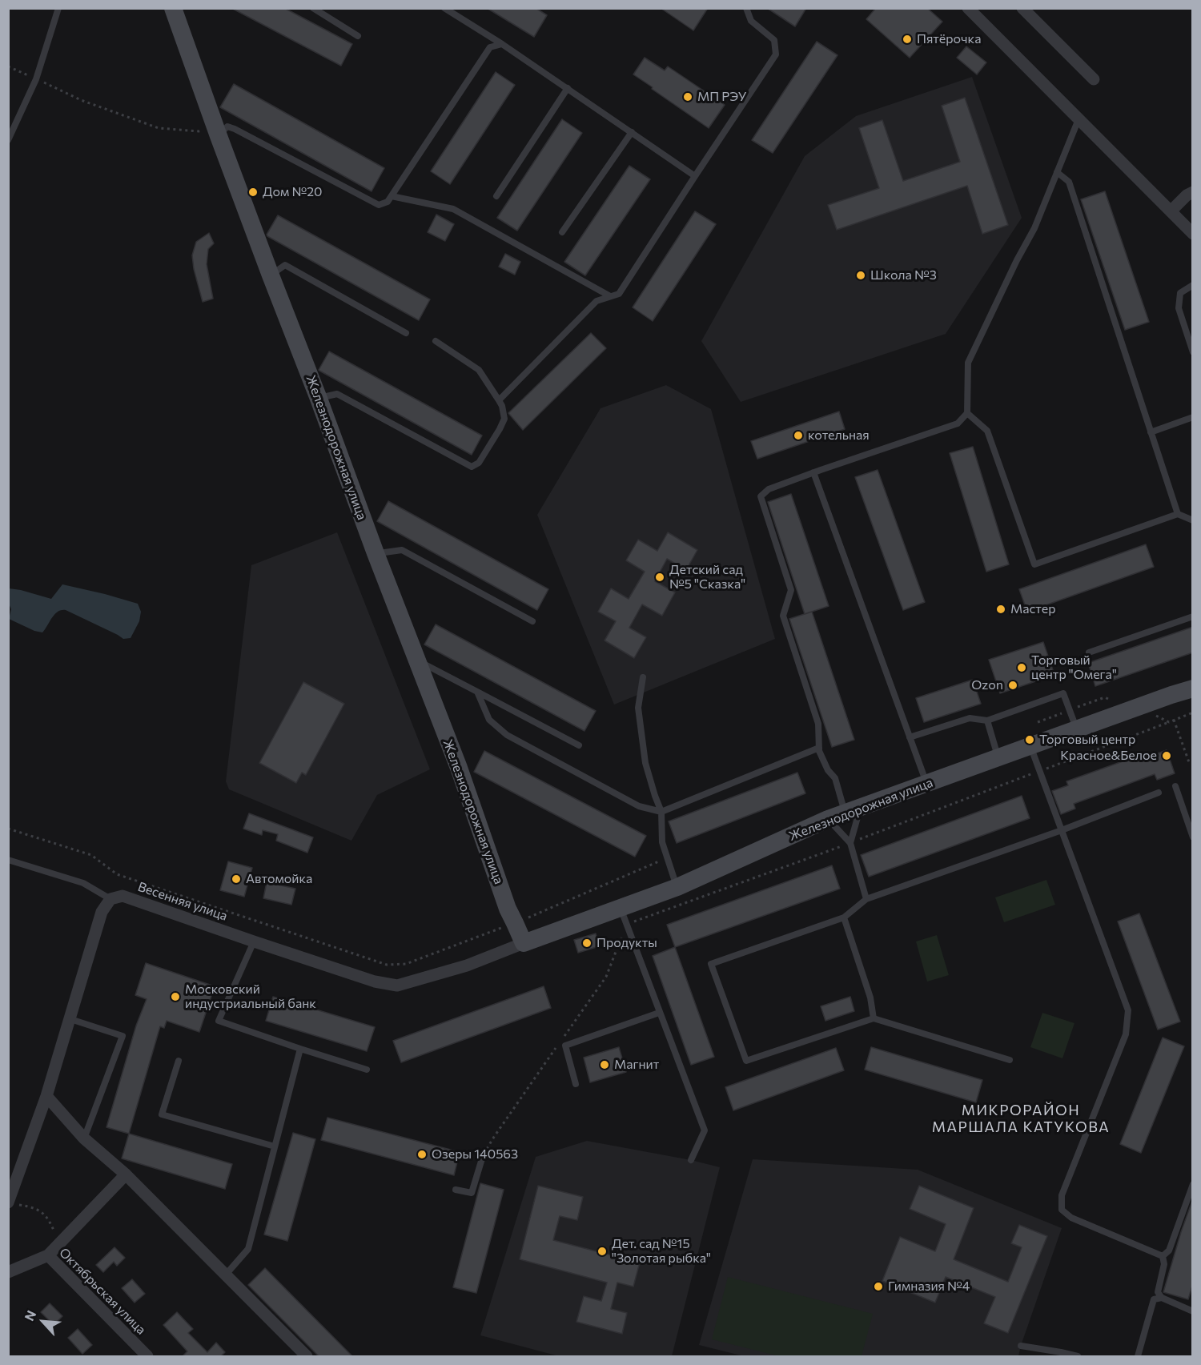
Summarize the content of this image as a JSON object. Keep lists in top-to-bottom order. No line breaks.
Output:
{"streets":{"street":["Железнодорожная улица","Весенняя улица","Октябрьская улица"]},"crossings":[["Железнодорожная улица","Весенняя улица"]],"districts":["МИКРОРАЙОН МАРШАЛА КАТУКОВА"],"places":["Пятёрочка","МП РЭУ","Дом №20","Школа №3","котельная","Детский сад №5 \"Сказка\"","Мастер","Торговый центр \"Омега\"","Ozon","Торговый центр","Красное&Белое","Автомойка","Продукты","Московский индустриальный банк","Магнит","Озеры 140563","Дет. сад №15 \"Золотая рыбка\"","Гимназия №4"],"north":"top left"}
